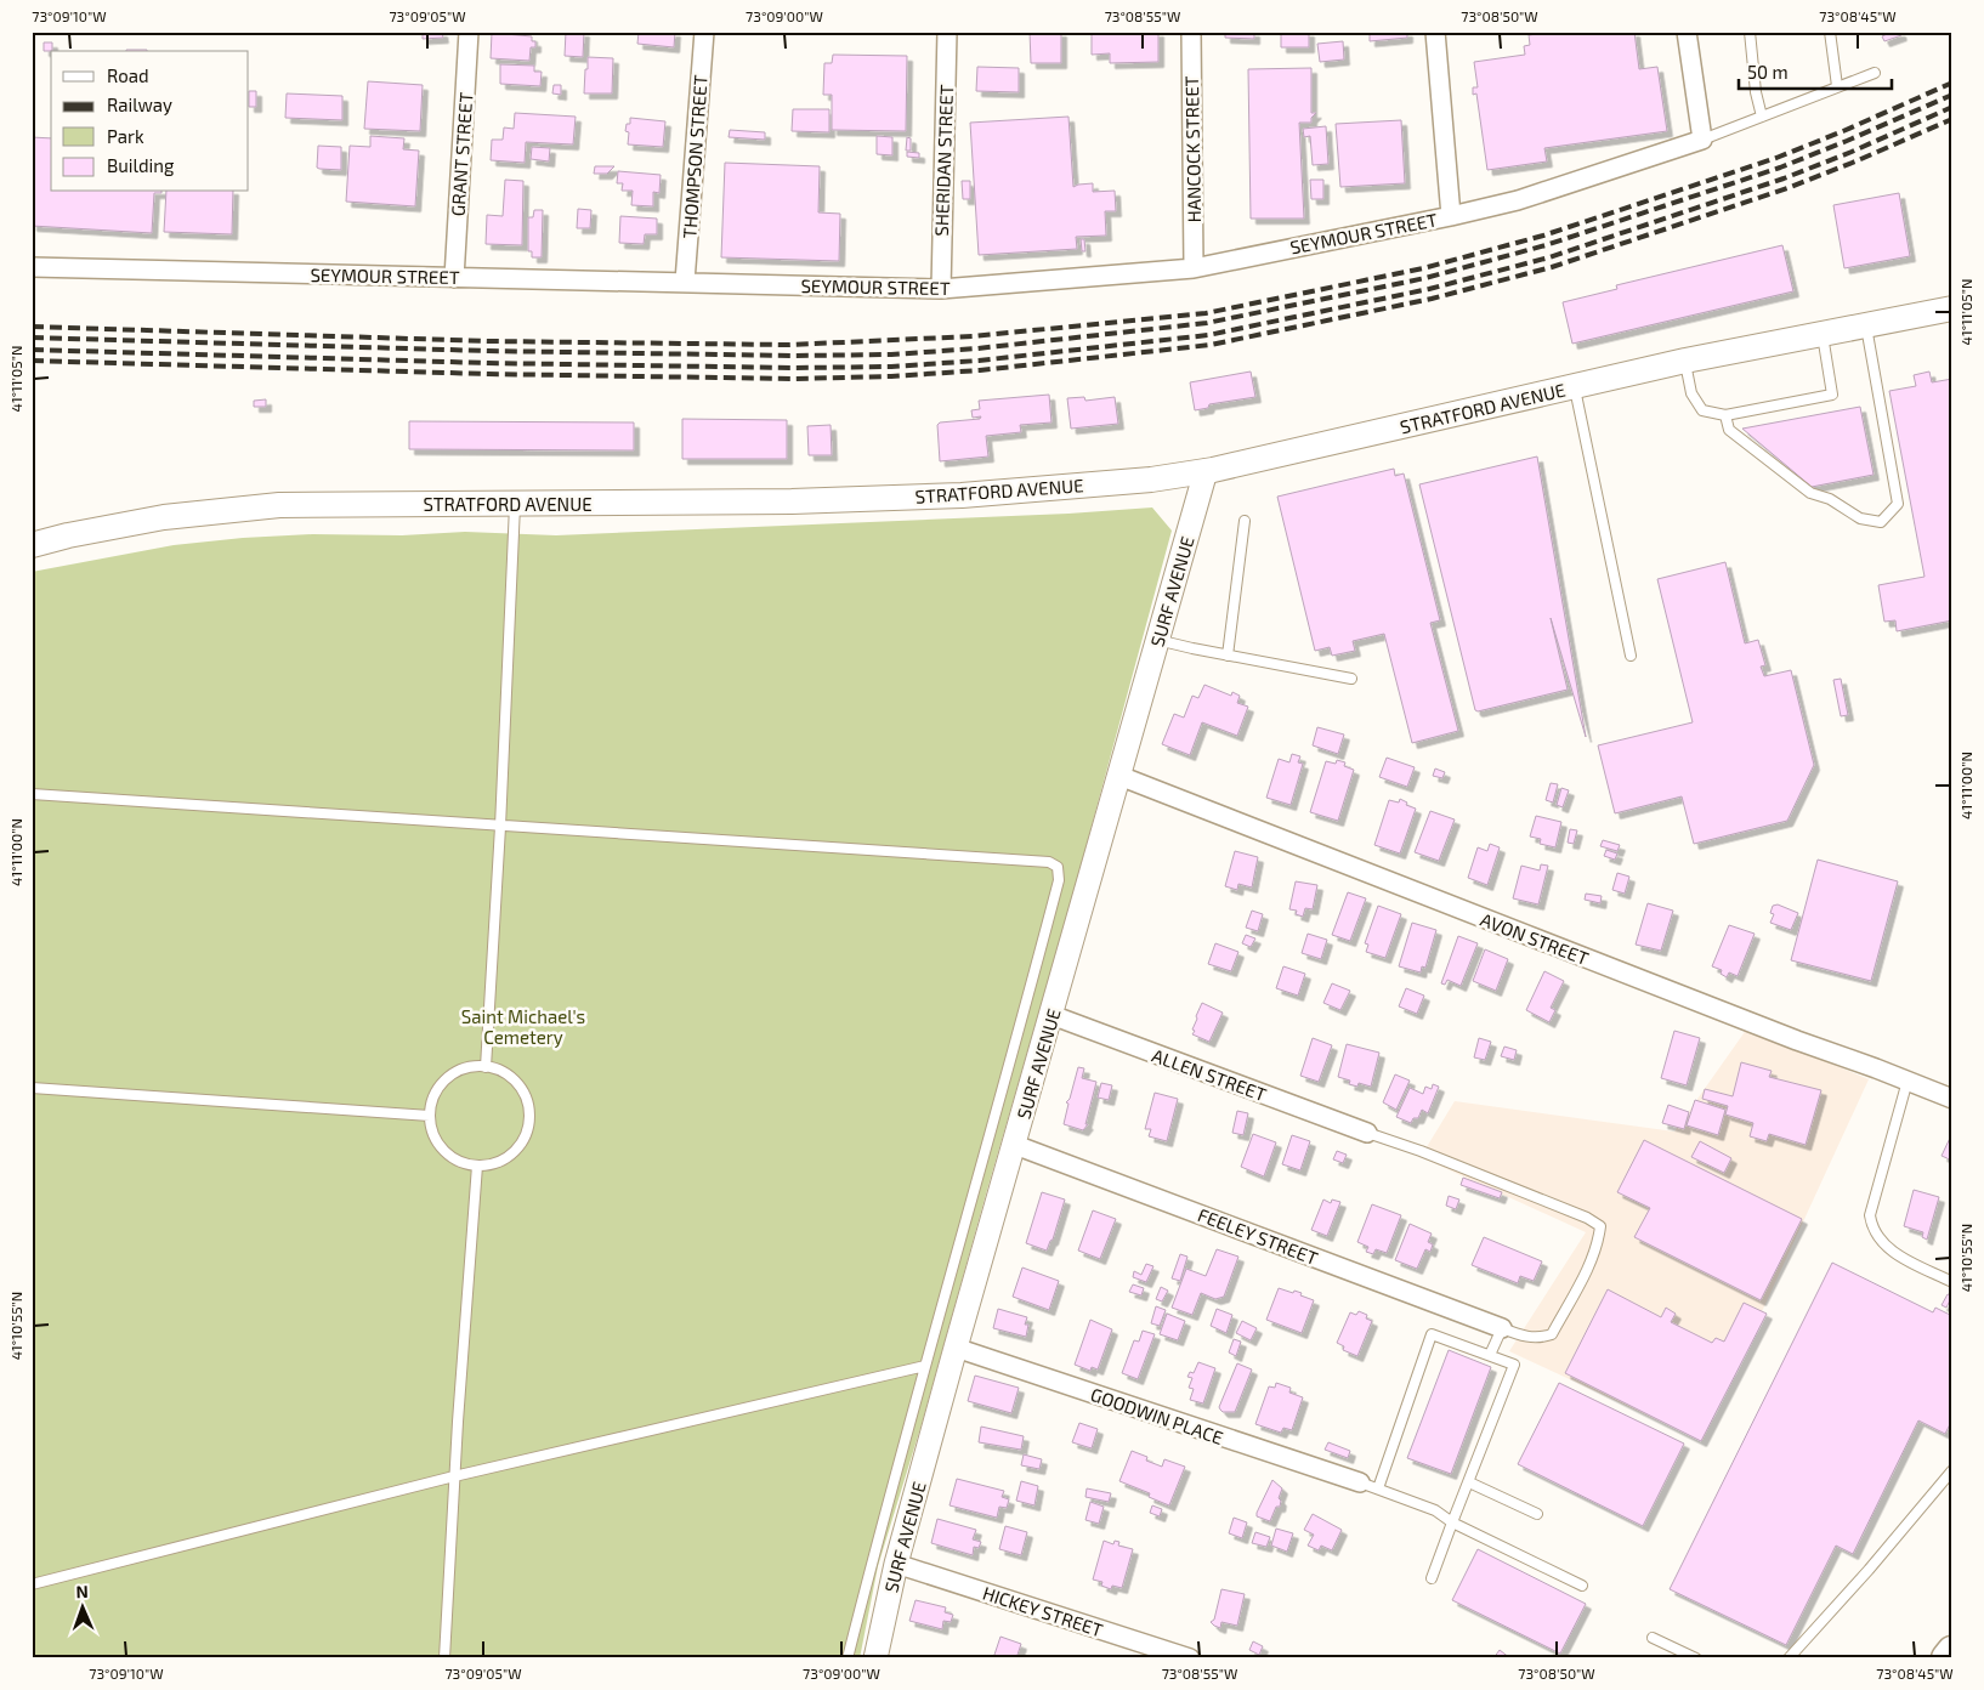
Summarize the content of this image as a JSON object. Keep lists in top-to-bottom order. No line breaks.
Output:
{"streets":{"main road":["STRATFORD AVENUE"],"street":["HANCOCK STREET","GRANT STREET","THOMPSON STREET","SHERIDAN STREET","SEYMOUR STREET","SURF AVENUE","AVON STREET","ALLEN STREET","FEELEY STREET","GOODWIN PLACE","HICKEY STREET"]},"crossings":[["HANCOCK STREET","SEYMOUR STREET"],["GRANT STREET","SEYMOUR STREET"],["THOMPSON STREET","SEYMOUR STREET"],["SHERIDAN STREET","SEYMOUR STREET"],["STRATFORD AVENUE","SURF AVENUE"],["SURF AVENUE","AVON STREET"],["SURF AVENUE","ALLEN STREET"],["SURF AVENUE","FEELEY STREET"],["SURF AVENUE","GOODWIN PLACE"],["SURF AVENUE","HICKEY STREET"]],"parks":["Saint Michael's Cemetery"],"legend":["Road","Railway","Park","Building"],"scale_bar":"50 m","north":"top","coordinates":["73°09'10\"W","73°09'05\"W","73°09'00\"W","73°08'55\"W","73°08'50\"W","73°08'45\"W","41°11'05\"N","41°11'00\"N","41°10'55\"N"]}
